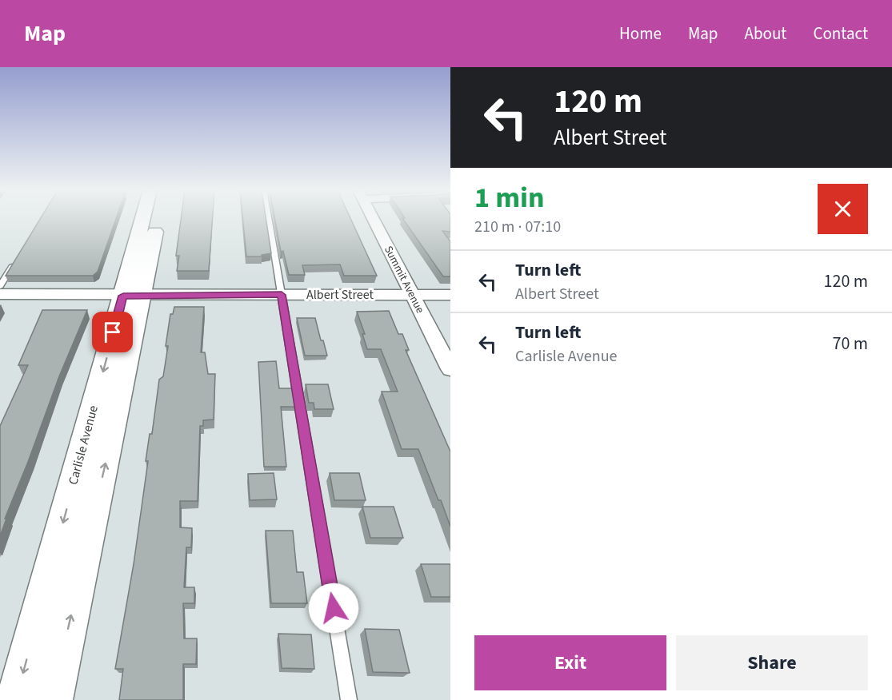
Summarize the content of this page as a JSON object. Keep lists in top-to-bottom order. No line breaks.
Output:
{"streets":{"street":["Summit Avenue","Albert Street","Carlisle Avenue"]},"crossings":[["Summit Avenue","Albert Street"],["Albert Street","Carlisle Avenue"]],"page":{"header":"Map","nav":["Home","Map","About","Contact"],"turn":["120 m","Albert Street"],"heading":["1 min","210 m · 07:10"],"list":[{"name":"Turn left","note":"Albert Street","value":"120 m"},{"name":"Turn left","note":"Carlisle Avenue","value":"70 m"}],"buttons":["Exit","Share"]}}
